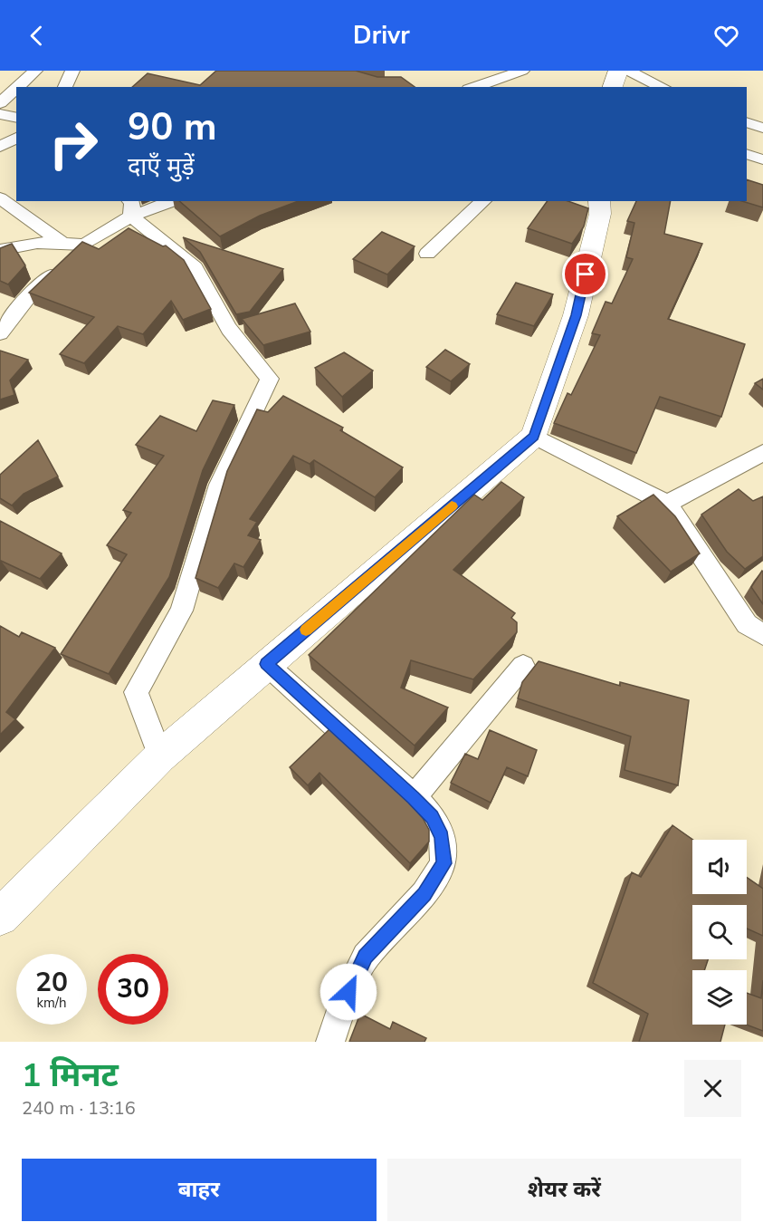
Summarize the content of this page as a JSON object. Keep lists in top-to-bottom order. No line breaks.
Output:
{"page":{"header":"Drivr","turn":["90 m","दाएँ मुड़ें"],"speed":"20 km/h","limit":"30","heading":["1 मिनट","240 m · 13:16"],"buttons":["बाहर","शेयर करें"]}}
